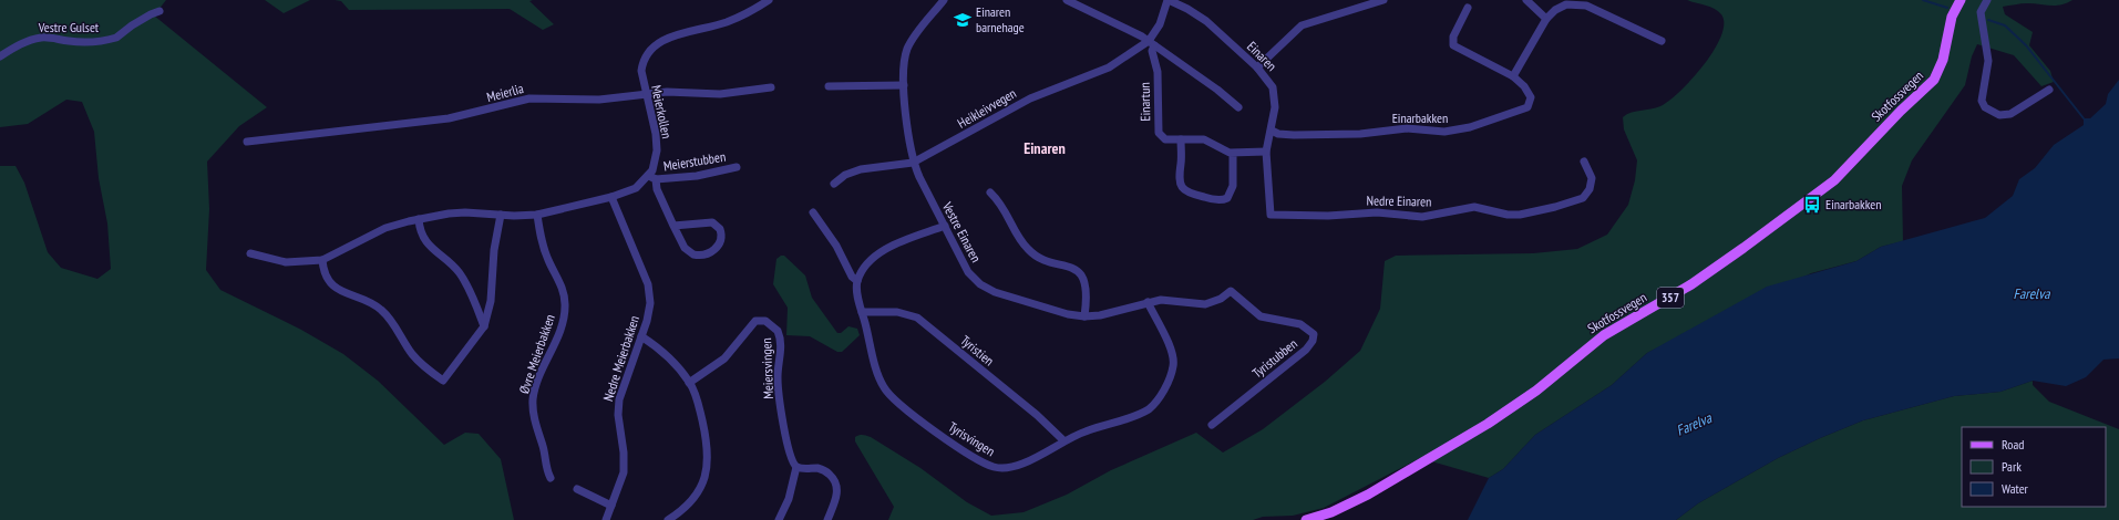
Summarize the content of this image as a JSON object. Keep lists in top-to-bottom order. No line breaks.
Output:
{"streets":{"main road":["Skotfossvegen","357"],"street":["Vestre Gulset","Einaren","Meierlia","Einartun","Heikleivvegen","Meierkollen","Einarbakken","Meierstubben","Nedre Einaren","Vestre Einaren","Tyristien","Øvre Meierbakken","Nedre Meierbakken","Tyristubben","Meiersvingen","Tyrisvingen"]},"crossings":[["Einaren","Einartun"],["Einaren","Heikleivvegen"],["Einaren","Einarbakken"],["Einaren","Nedre Einaren"],["Meierlia","Meierkollen"],["Einartun","Heikleivvegen"],["Heikleivvegen","Vestre Einaren"],["Meierkollen","Meierstubben"],["Vestre Einaren","Tyristubben"],["Vestre Einaren","Tyrisvingen"],["Tyristien","Tyrisvingen"]],"districts":["Einaren"],"water":["Farelva"],"places":{"school or university":["Einaren barnehage"],"bus stop":["Einarbakken"]},"legend":["Road","Park","Water"]}
